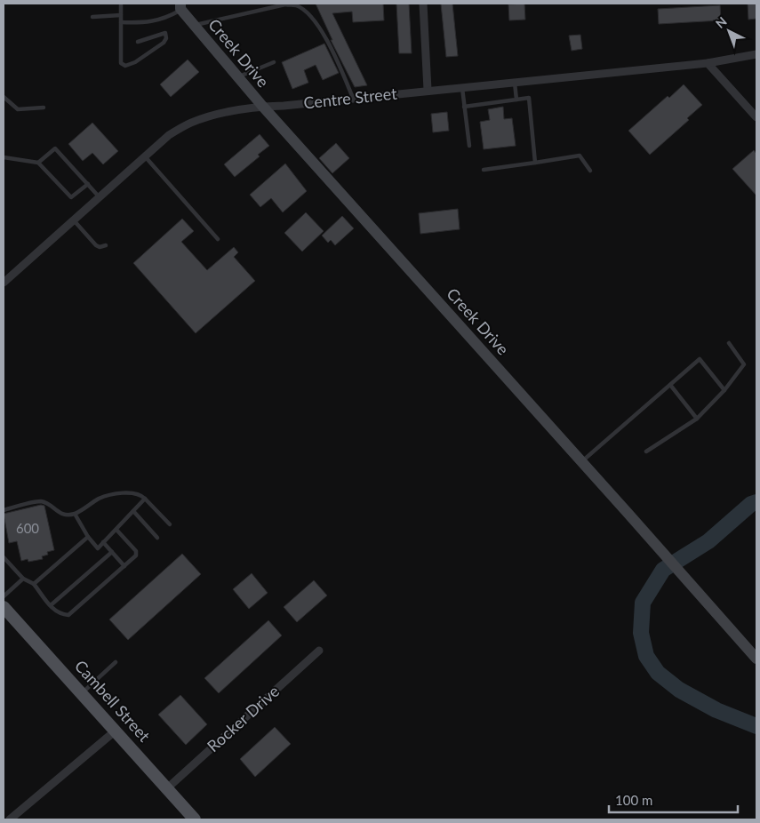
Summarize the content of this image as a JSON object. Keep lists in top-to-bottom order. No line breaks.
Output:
{"streets":{"main road":["Cambell Street"],"street":["Creek Drive","Centre Street","Rocker Drive"]},"crossings":[["Creek Drive","Centre Street"],["Cambell Street","Rocker Drive"]],"house_numbers":["600"],"scale_bar":"100 m","north":"top left"}
